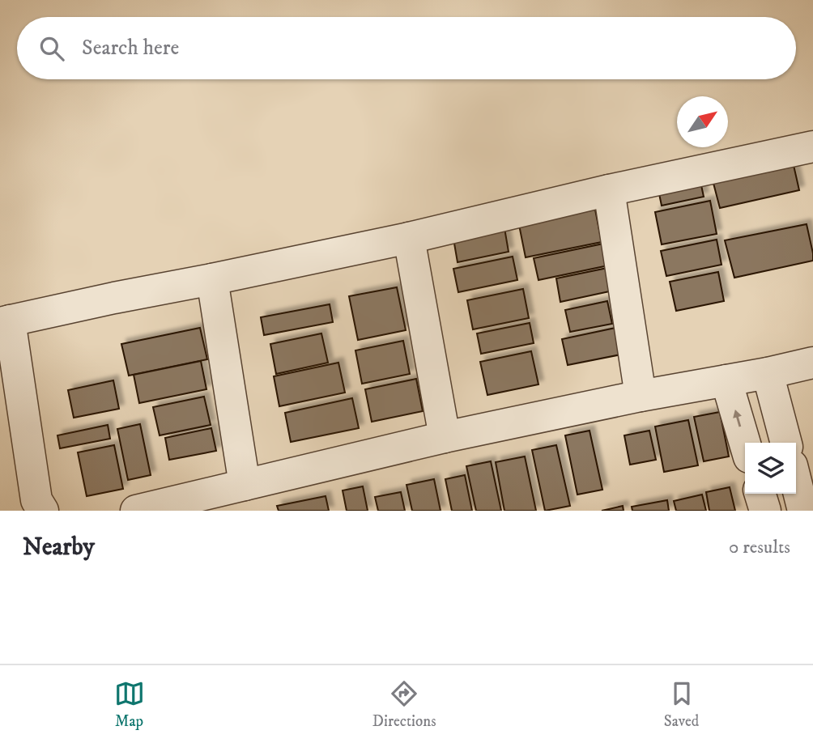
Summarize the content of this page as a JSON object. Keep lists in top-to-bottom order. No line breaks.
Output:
{"north":"top right","page":{"search":"Search here","heading":["Nearby","0 results"],"nav":["Map","Directions","Saved"]}}
